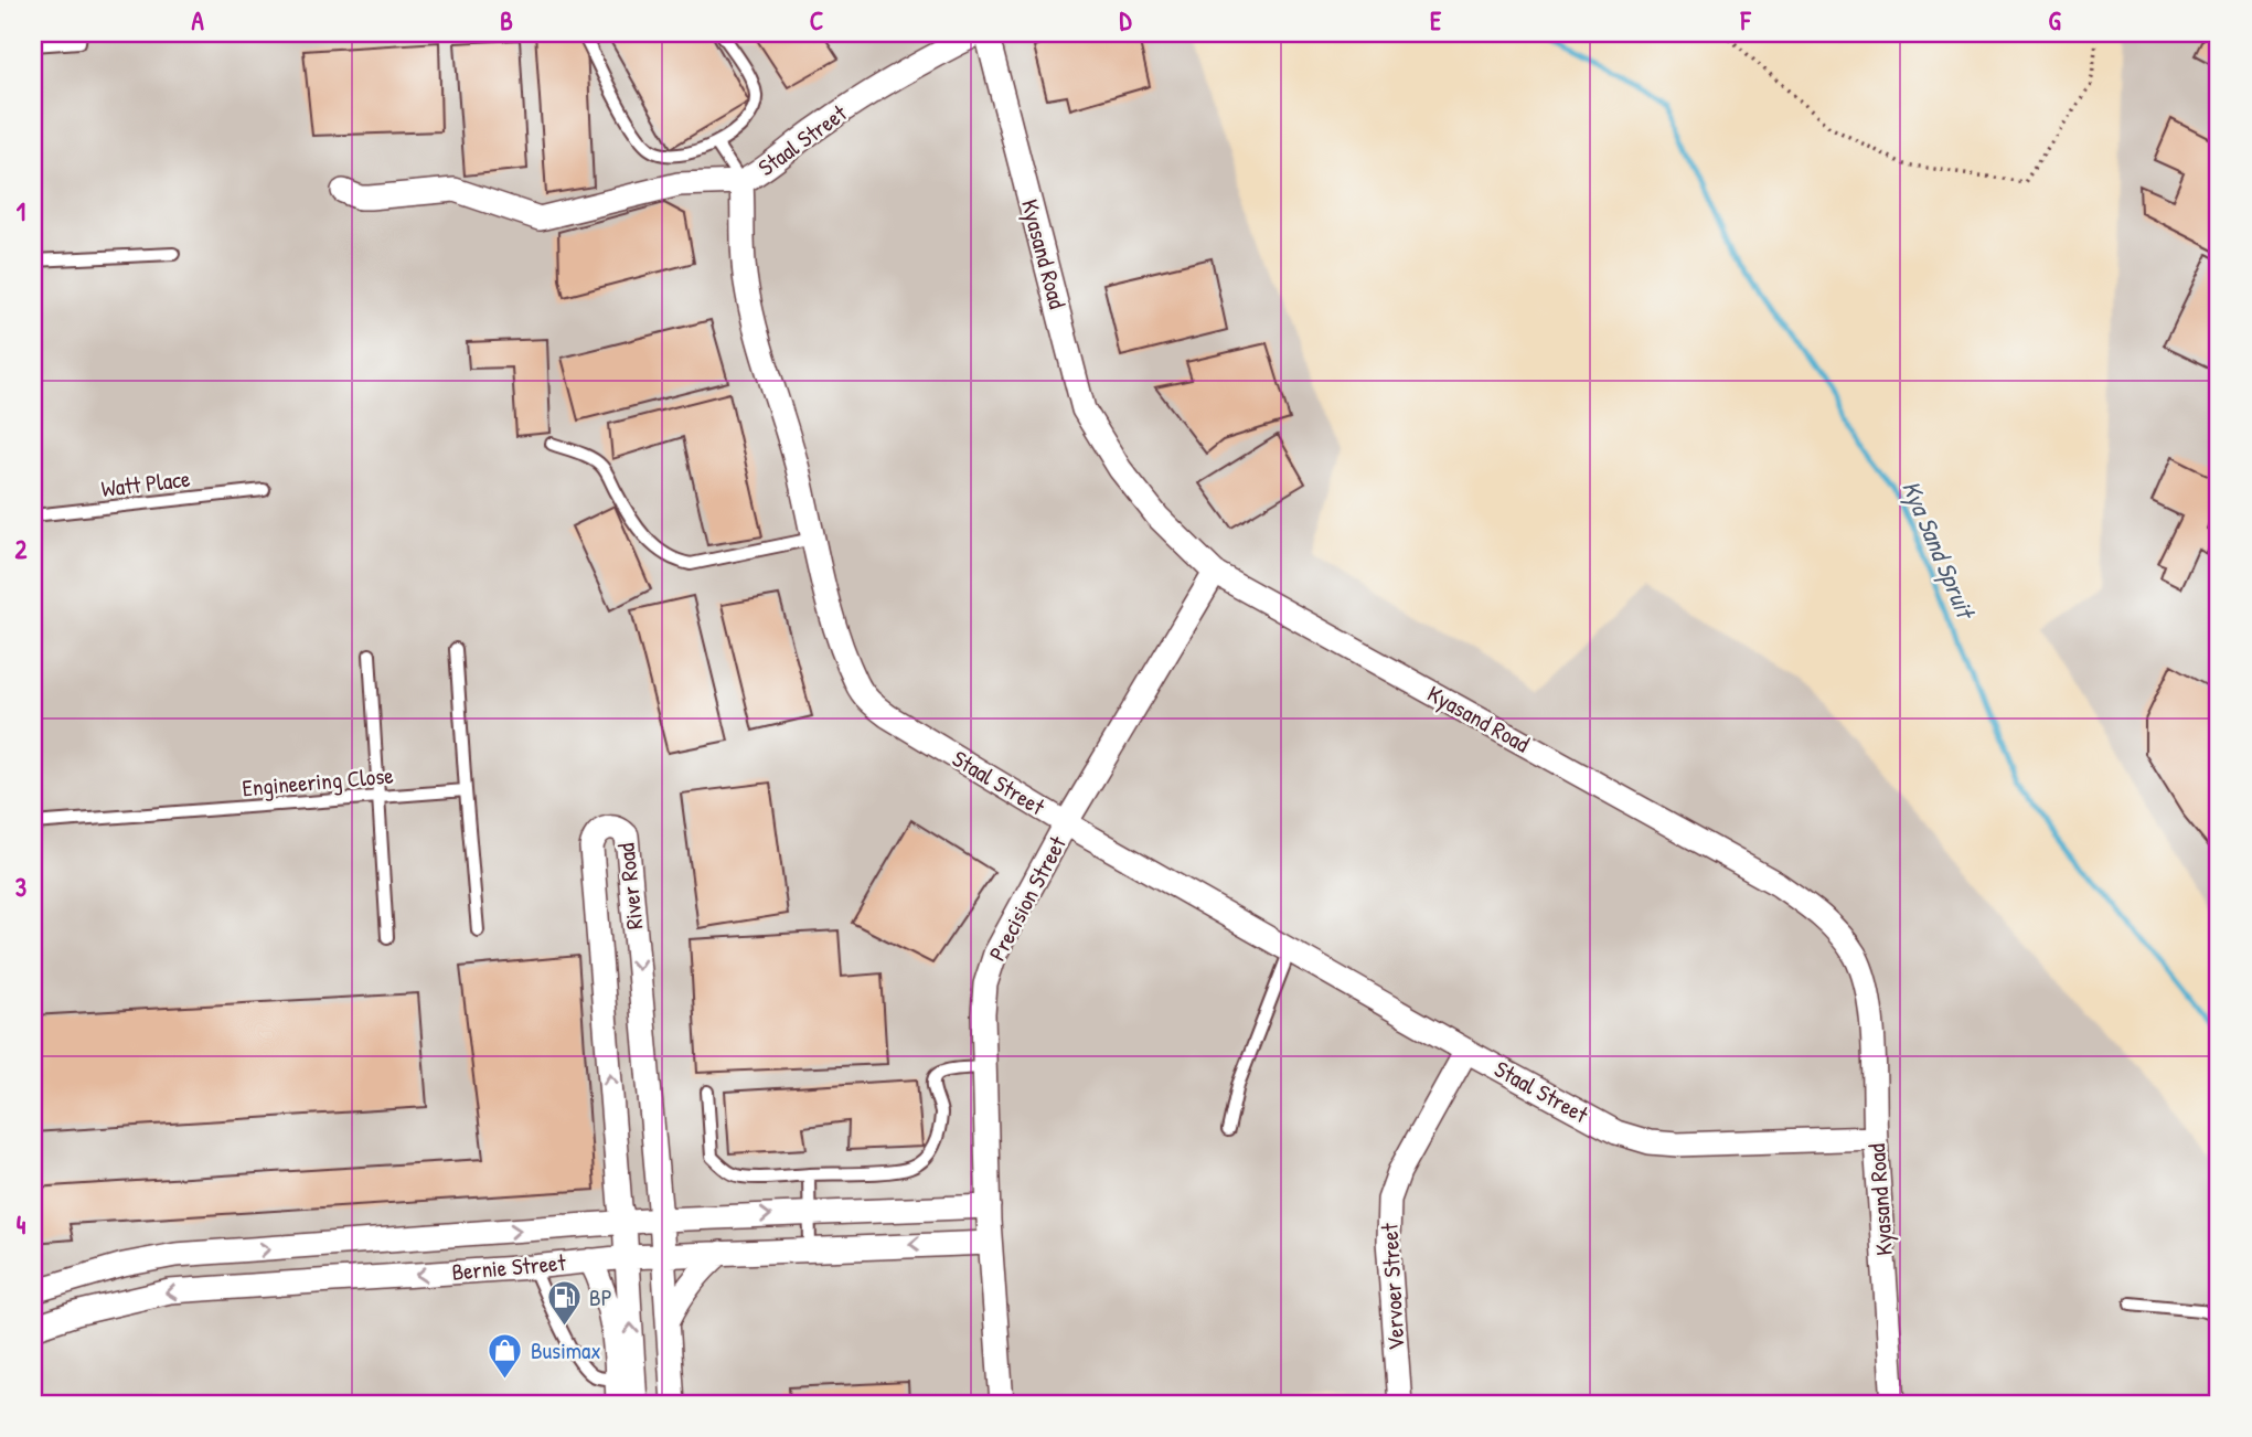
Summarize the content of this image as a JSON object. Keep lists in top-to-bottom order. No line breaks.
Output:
{"streets":{"street":["Staal Street","Kyasand Road","River Road","Precision Street","Bernie Street","Vervoer Street"],"lane":["Watt Place","Engineering Close"]},"crossings":[["Staal Street","Kyasand Road"],["Staal Street","Precision Street"],["Staal Street","Vervoer Street"],["Kyasand Road","Precision Street"],["River Road","Bernie Street"],["Precision Street","Bernie Street"]],"water":["Kya Sand Spruit"],"places":{"fuel station":["BP"],"shop":["Busimax"]},"grid":{"columns":["A","B","C","D","E","F","G"],"rows":["1","2","3","4"]}}
